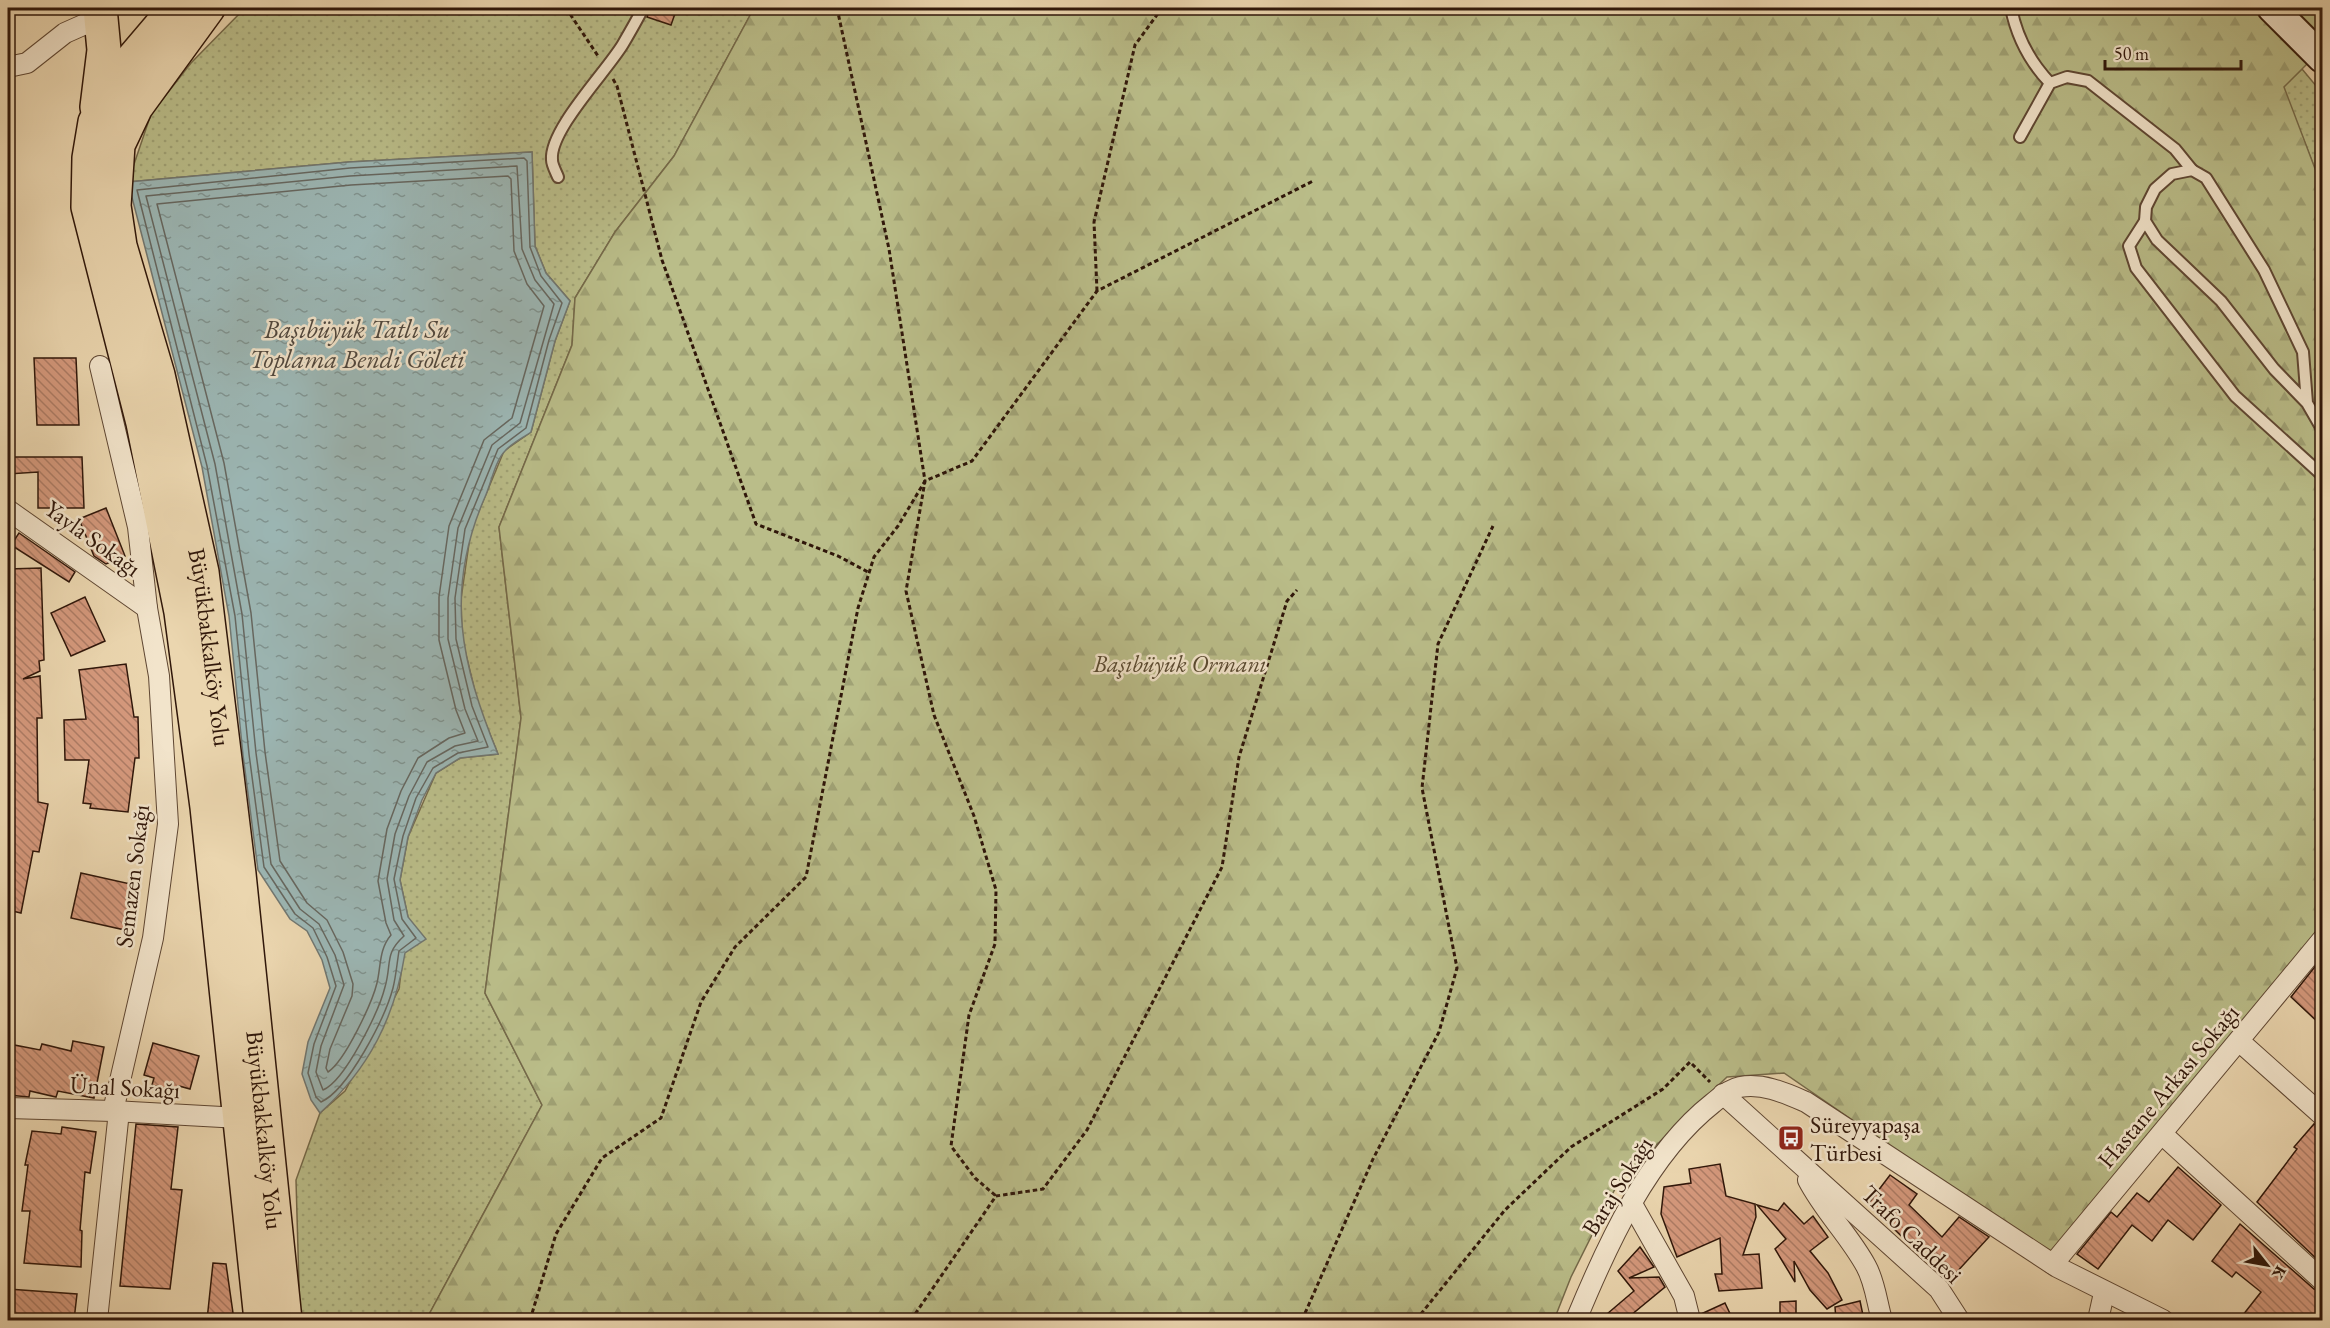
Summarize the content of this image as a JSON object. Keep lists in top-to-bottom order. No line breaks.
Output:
{"streets":{"highway":["Büyükbakkalköy Yolu"],"street":["Yayla Sokağı","Semazen Sokağı","Hastane Arkası Sokağı","Ünal Sokağı","Baraj Sokağı","Trafo Caddesi"]},"crossings":[["Yayla Sokağı","Semazen Sokağı"],["Büyükbakkalköy Yolu","Ünal Sokağı"],["Semazen Sokağı","Ünal Sokağı"],["Baraj Sokağı","Trafo Caddesi"]],"water":["Başıbüyük Tatlı Su Toplama Bendi Göleti"],"parks":["Başıbüyük Ormanı"],"places":{"bus stop":["Süreyyapaşa Türbesi"]},"scale_bar":"50 m","north":"bottom right"}
